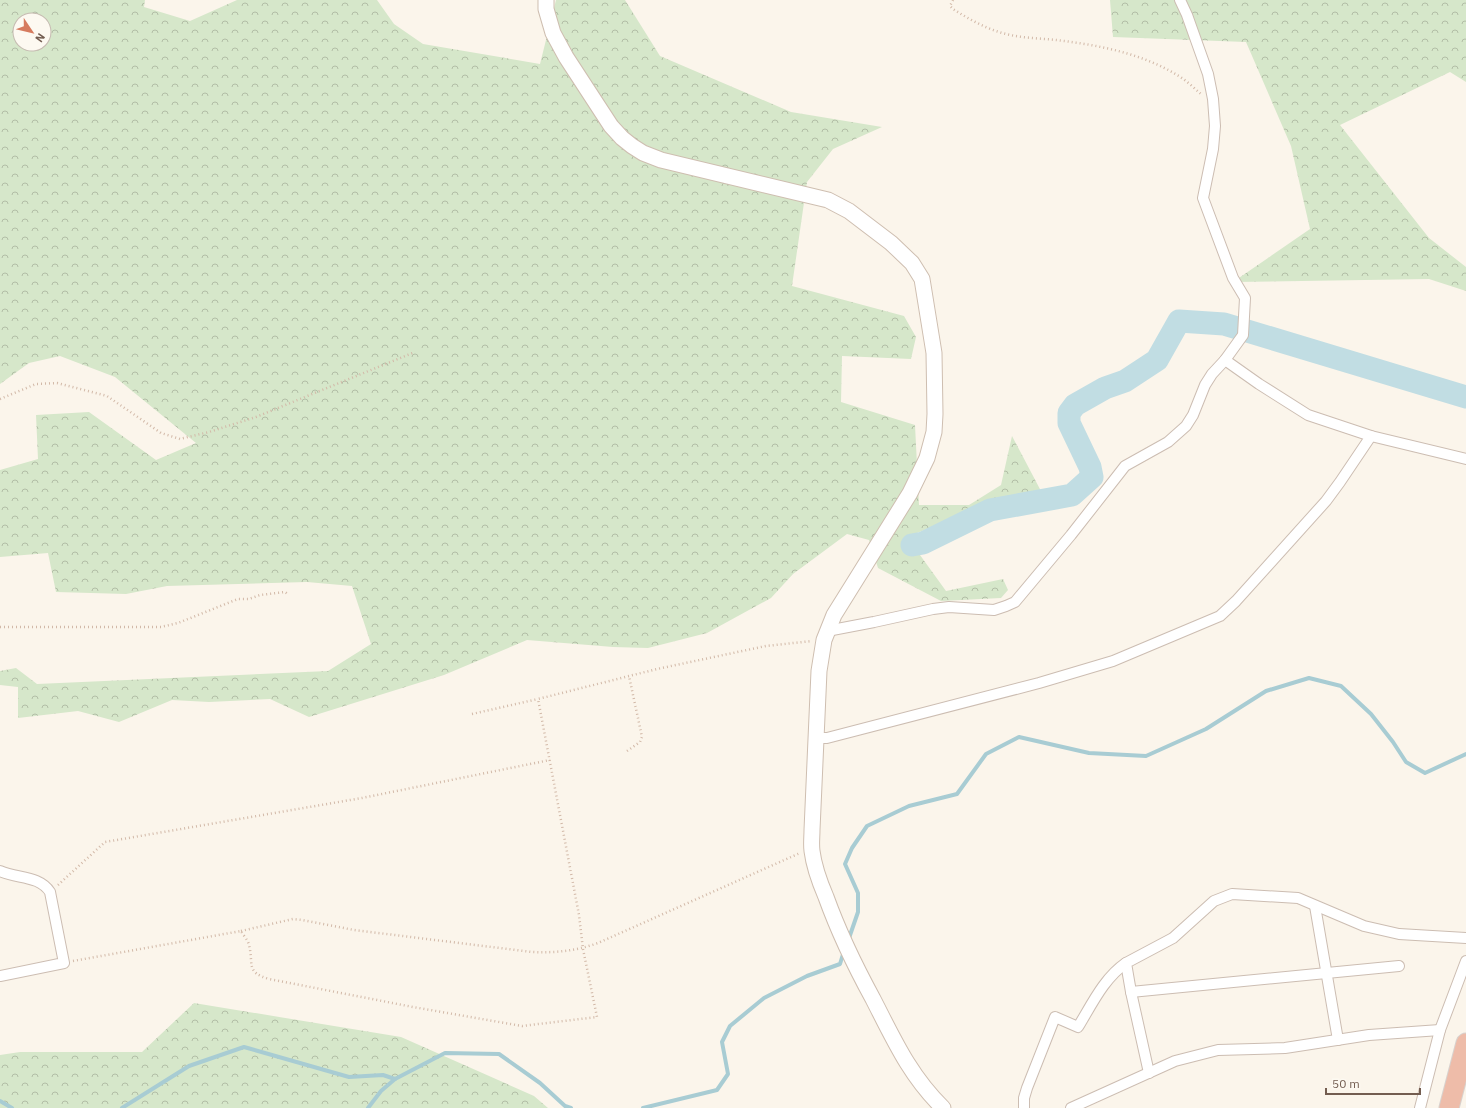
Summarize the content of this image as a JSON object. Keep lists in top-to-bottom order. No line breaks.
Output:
{"scale_bar":"50 m","north":"bottom right"}
